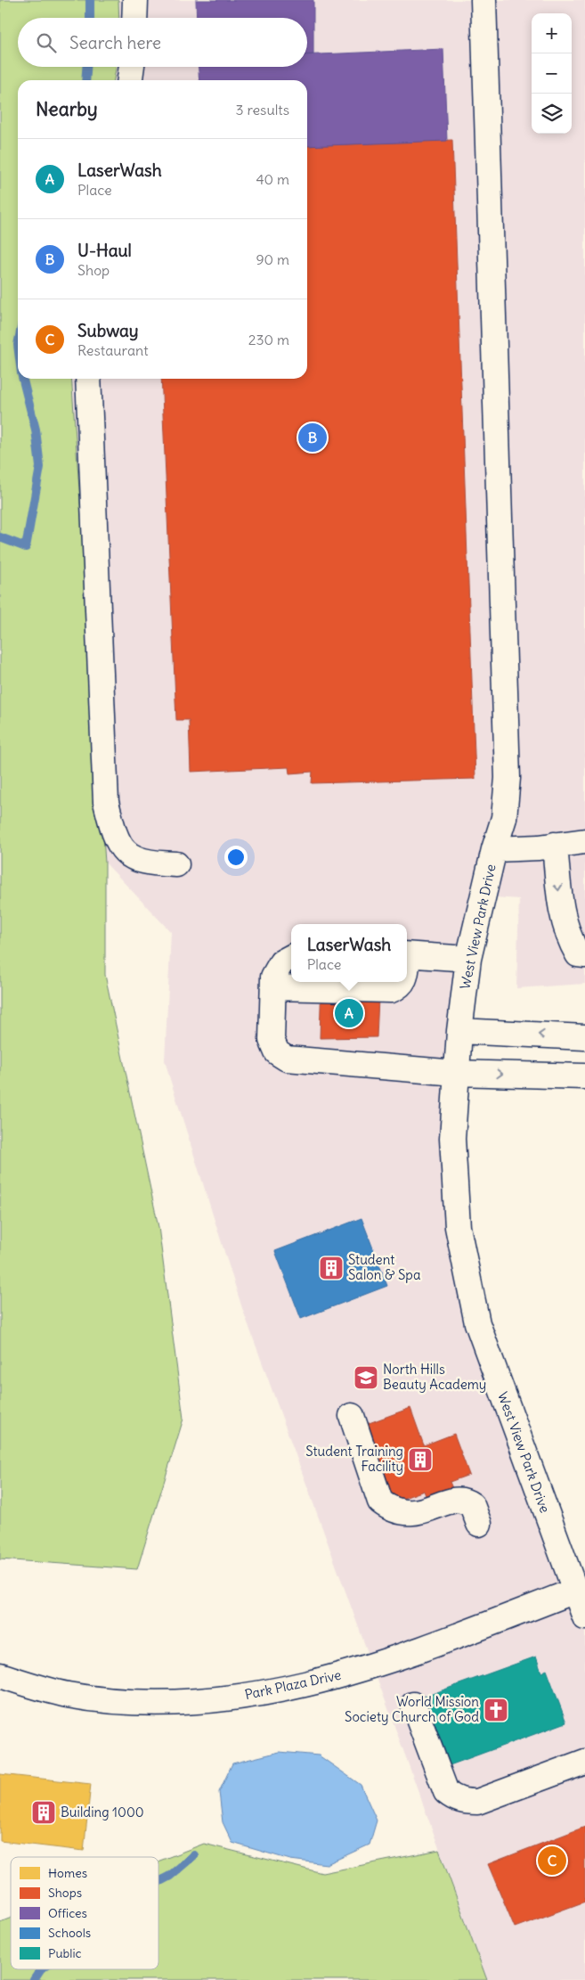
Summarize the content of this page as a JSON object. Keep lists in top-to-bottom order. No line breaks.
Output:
{"streets":{"street":["West View Park Drive","Park Plaza Drive"]},"crossings":[["West View Park Drive","Park Plaza Drive"]],"places":{"building":["Student Salon & Spa","Student Training Facility","Building 1000"],"school or university":["North Hills Beauty Academy"],"church":["World Mission Society Church of God"]},"legend":["Homes","Shops","Offices","Schools","Public"],"page":{"map_buttons":["+","−"],"search":"Search here","heading":["Nearby","3 results"],"list":[{"mark":"A","name":"LaserWash","note":"Place","value":"40 m"},{"mark":"B","name":"U-Haul","note":"Shop","value":"90 m"},{"mark":"C","name":"Subway","note":"Restaurant","value":"230 m"}],"pins":["B","A","C"],"popup":["LaserWash","Place"]}}
